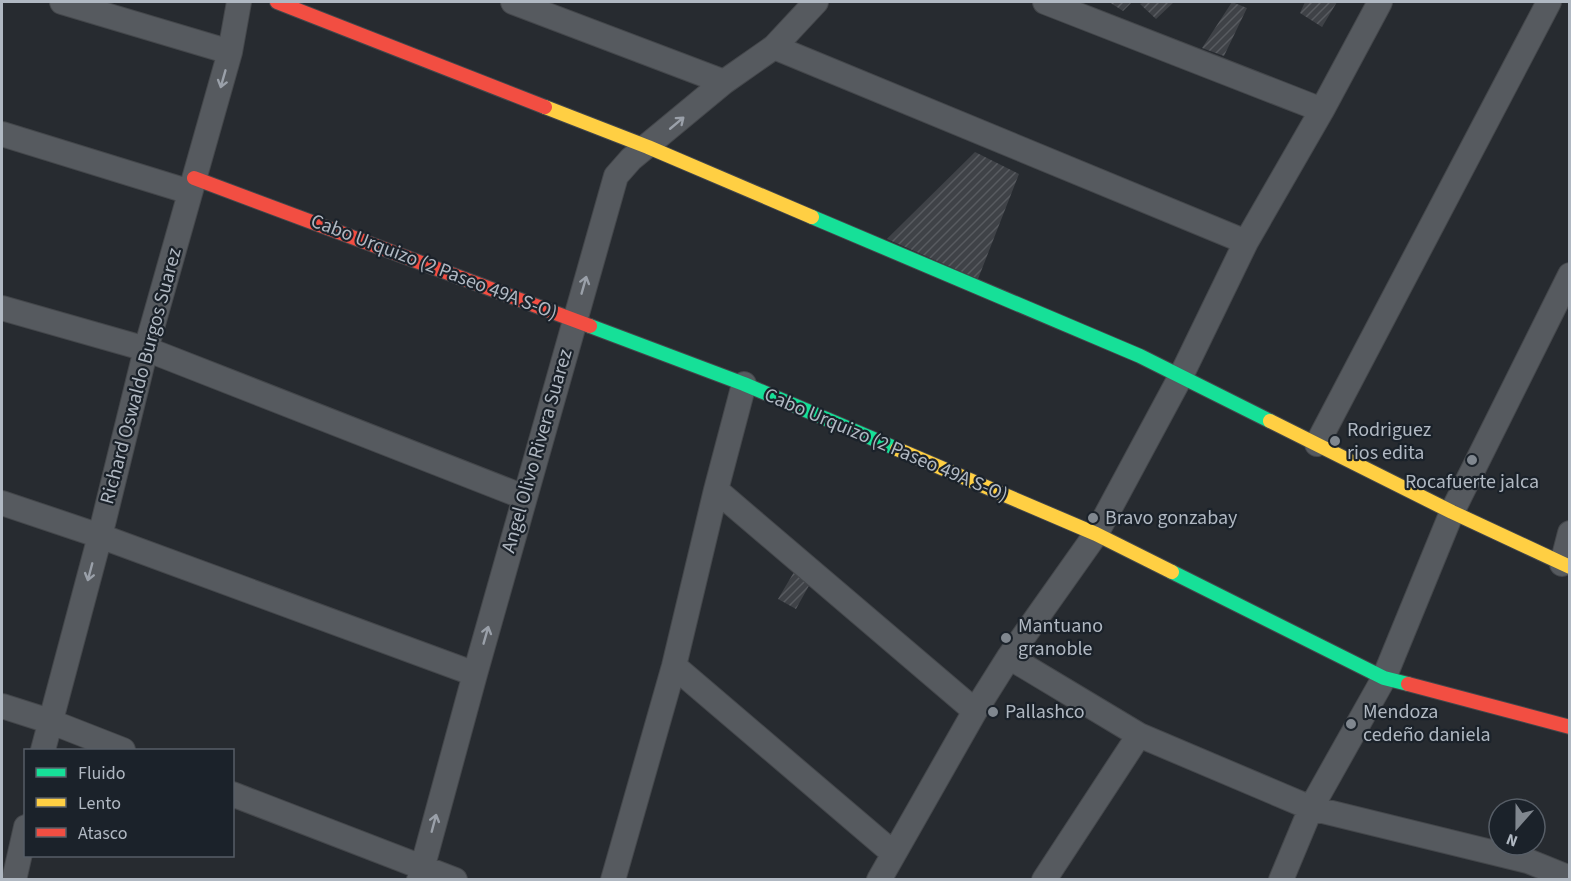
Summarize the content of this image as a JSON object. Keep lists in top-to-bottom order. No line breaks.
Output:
{"streets":{"street":["Cabo Urquizo (2 Paseo 49A S-O)","Richard Oswaldo Burgos Suarez","Angel Olivo Rivera Suarez"]},"crossings":[["Cabo Urquizo (2 Paseo 49A S-O)","Richard Oswaldo Burgos Suarez"],["Cabo Urquizo (2 Paseo 49A S-O)","Angel Olivo Rivera Suarez"]],"one_way":["Richard Oswaldo Burgos Suarez"],"places":["Rodriguez rios edita","Rocafuerte jalca","Bravo gonzabay","Mantuano granoble","Pallashco","Mendoza cedeño daniela"],"legend":["Fluido","Lento","Atasco"],"north":"bottom"}
